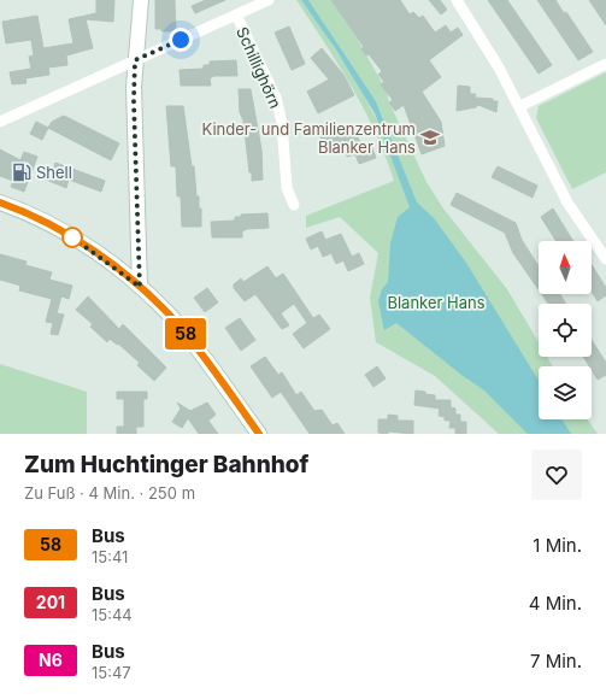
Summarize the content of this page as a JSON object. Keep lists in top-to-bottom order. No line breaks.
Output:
{"streets":{"street":["Schillighörn"]},"parks":["Blanker Hans"],"places":{"school or university":["Kinder- und Familienzentrum Blanker Hans"],"fuel station":["Shell"]},"lines":["bus line 58"],"north":"top","page":{"on_map":"58","heading":["Zum Huchtinger Bahnhof","Zu Fuß · 4 Min. · 250 m"],"list":[{"mark":"58","name":"Bus","note":"15:41","value":"1 Min."},{"mark":"201","name":"Bus","note":"15:44","value":"4 Min."},{"mark":"N6","name":"Bus","note":"15:47","value":"7 Min."}]}}
